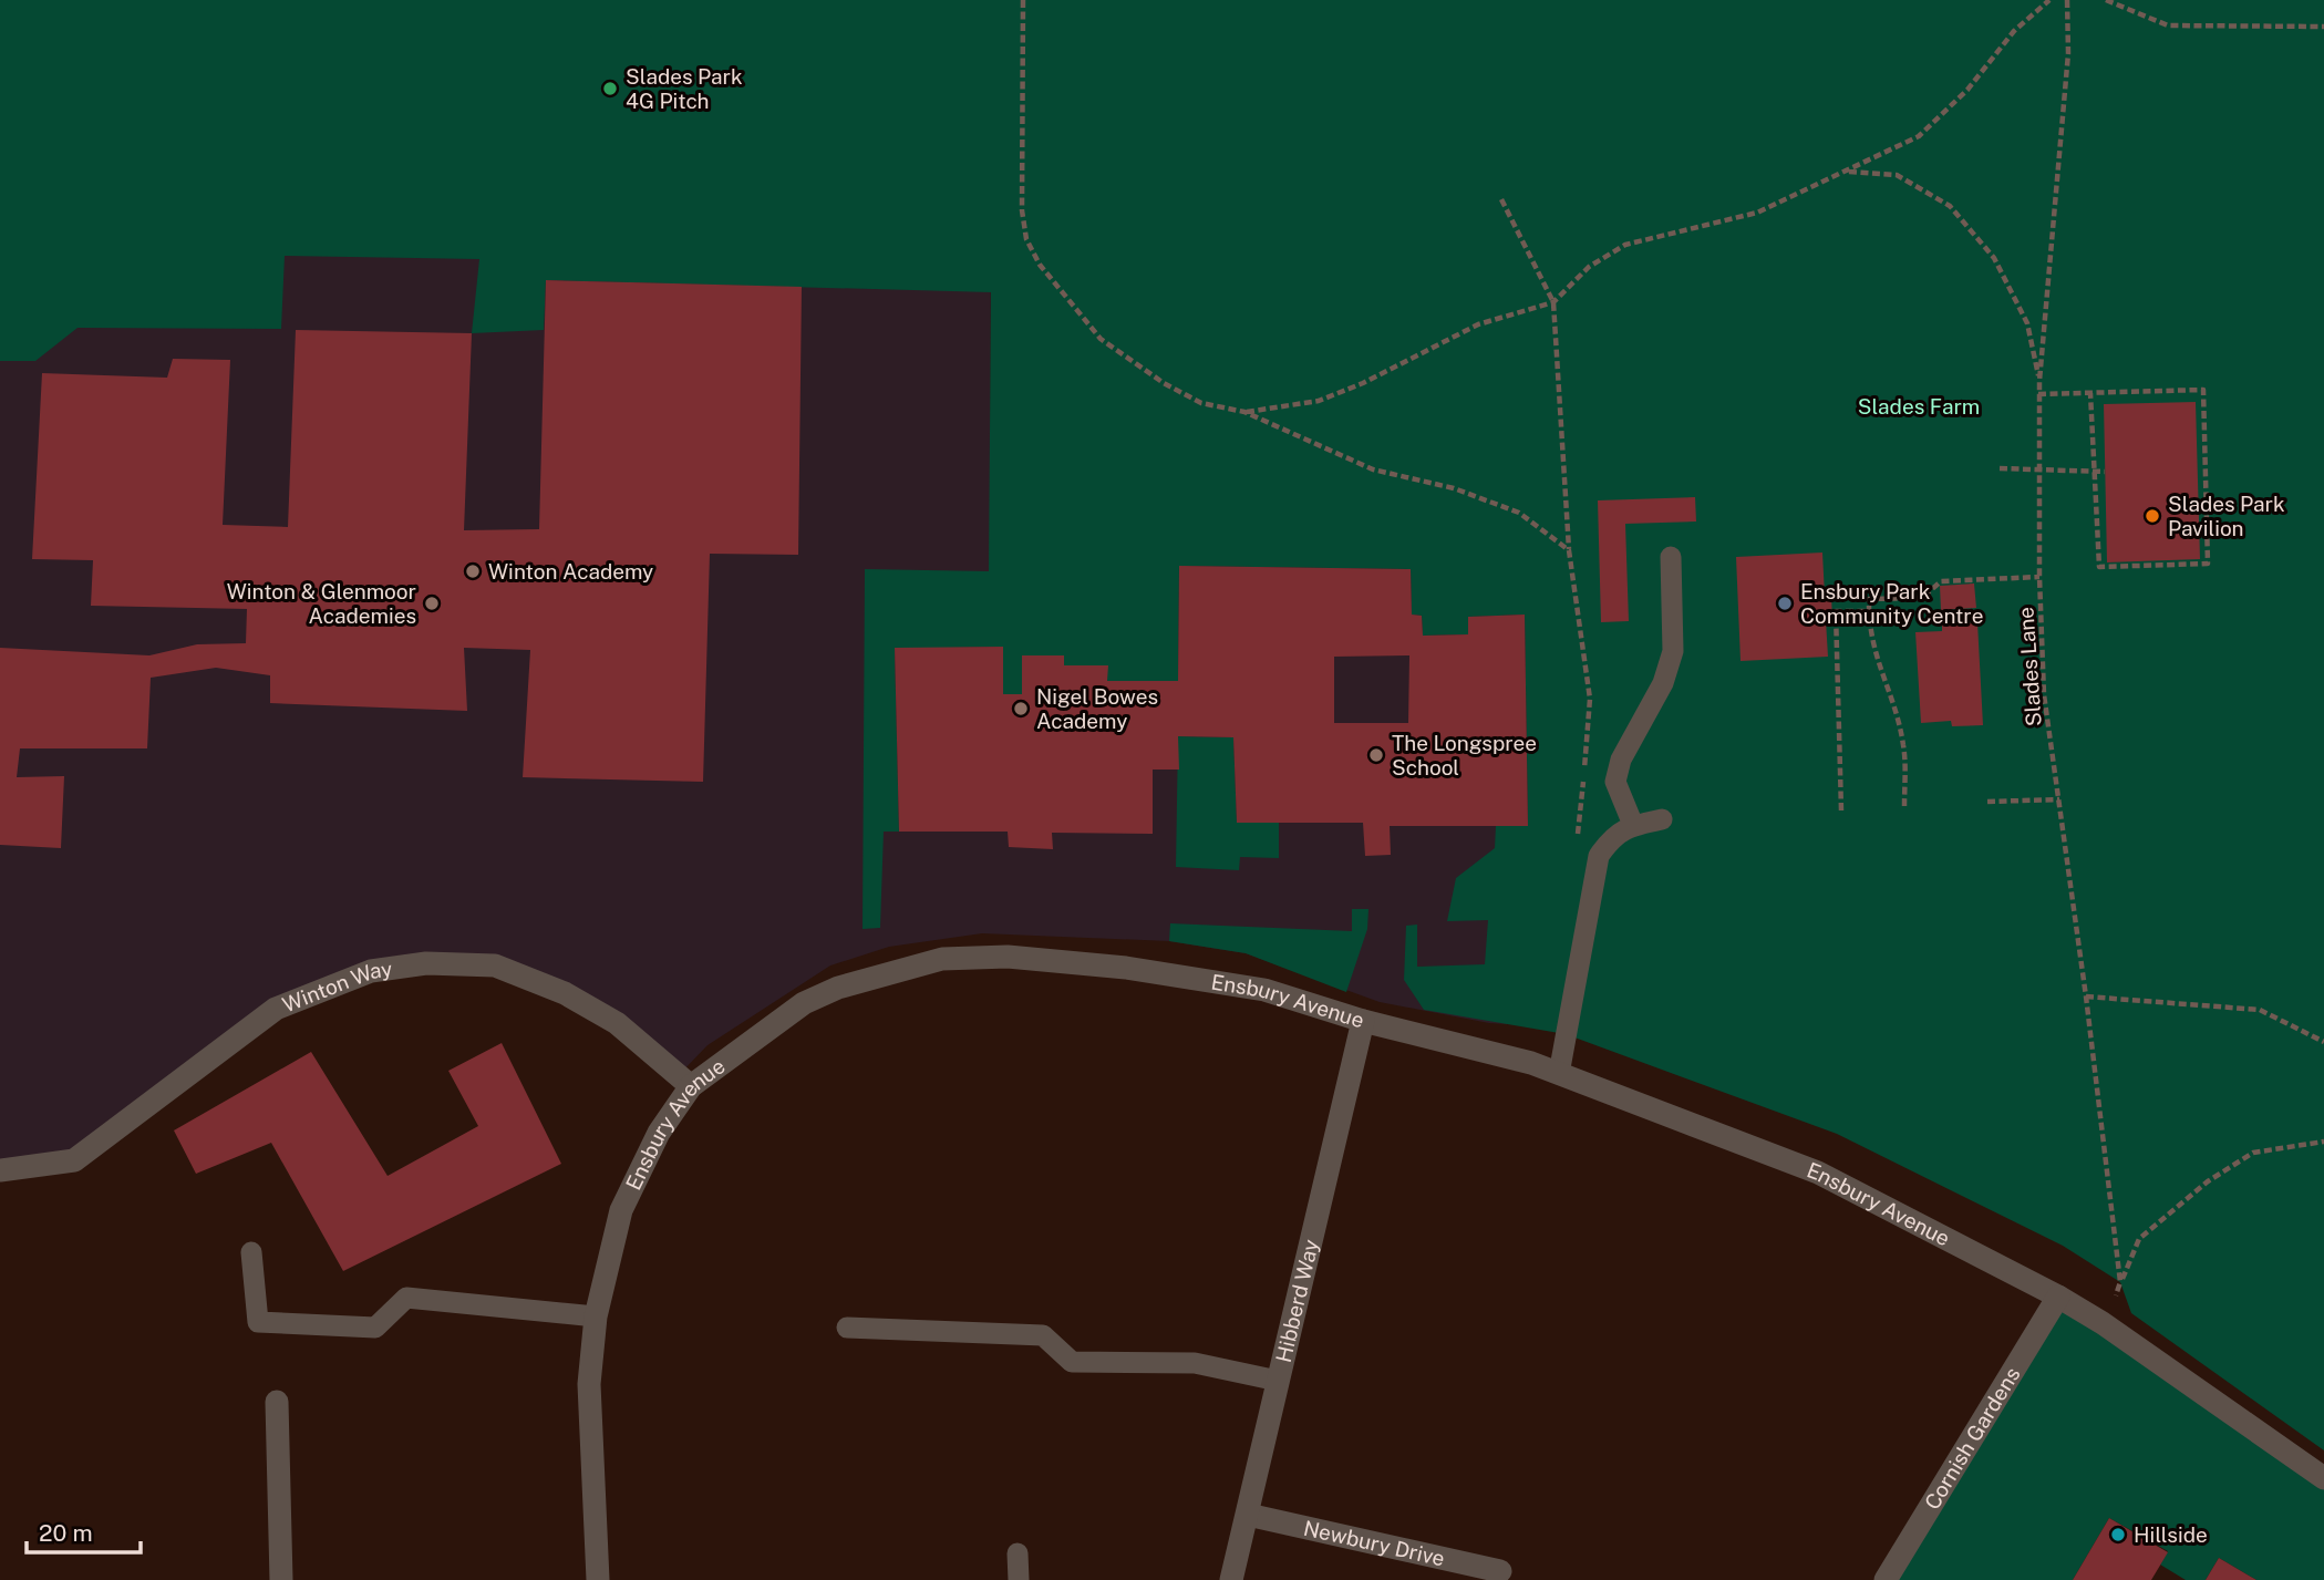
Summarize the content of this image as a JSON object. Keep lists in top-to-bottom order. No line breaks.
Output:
{"streets":{"street":["Winton Way","Ensbury Avenue","Hibberd Way","Cornish Gardens","Newbury Drive"],"path":["Slades Lane"]},"crossings":[["Winton Way","Ensbury Avenue"],["Ensbury Avenue","Hibberd Way"],["Ensbury Avenue","Cornish Gardens"],["Hibberd Way","Newbury Drive"]],"parks":["Slades Farm"],"places":["Slades Park 4G Pitch","Slades Park Pavilion","Winton Academy","Winton & Glenmoor Academies","Ensbury Park Community Centre","Nigel Bowes Academy","The Longspree School","Hillside"],"scale_bar":"20 m"}
